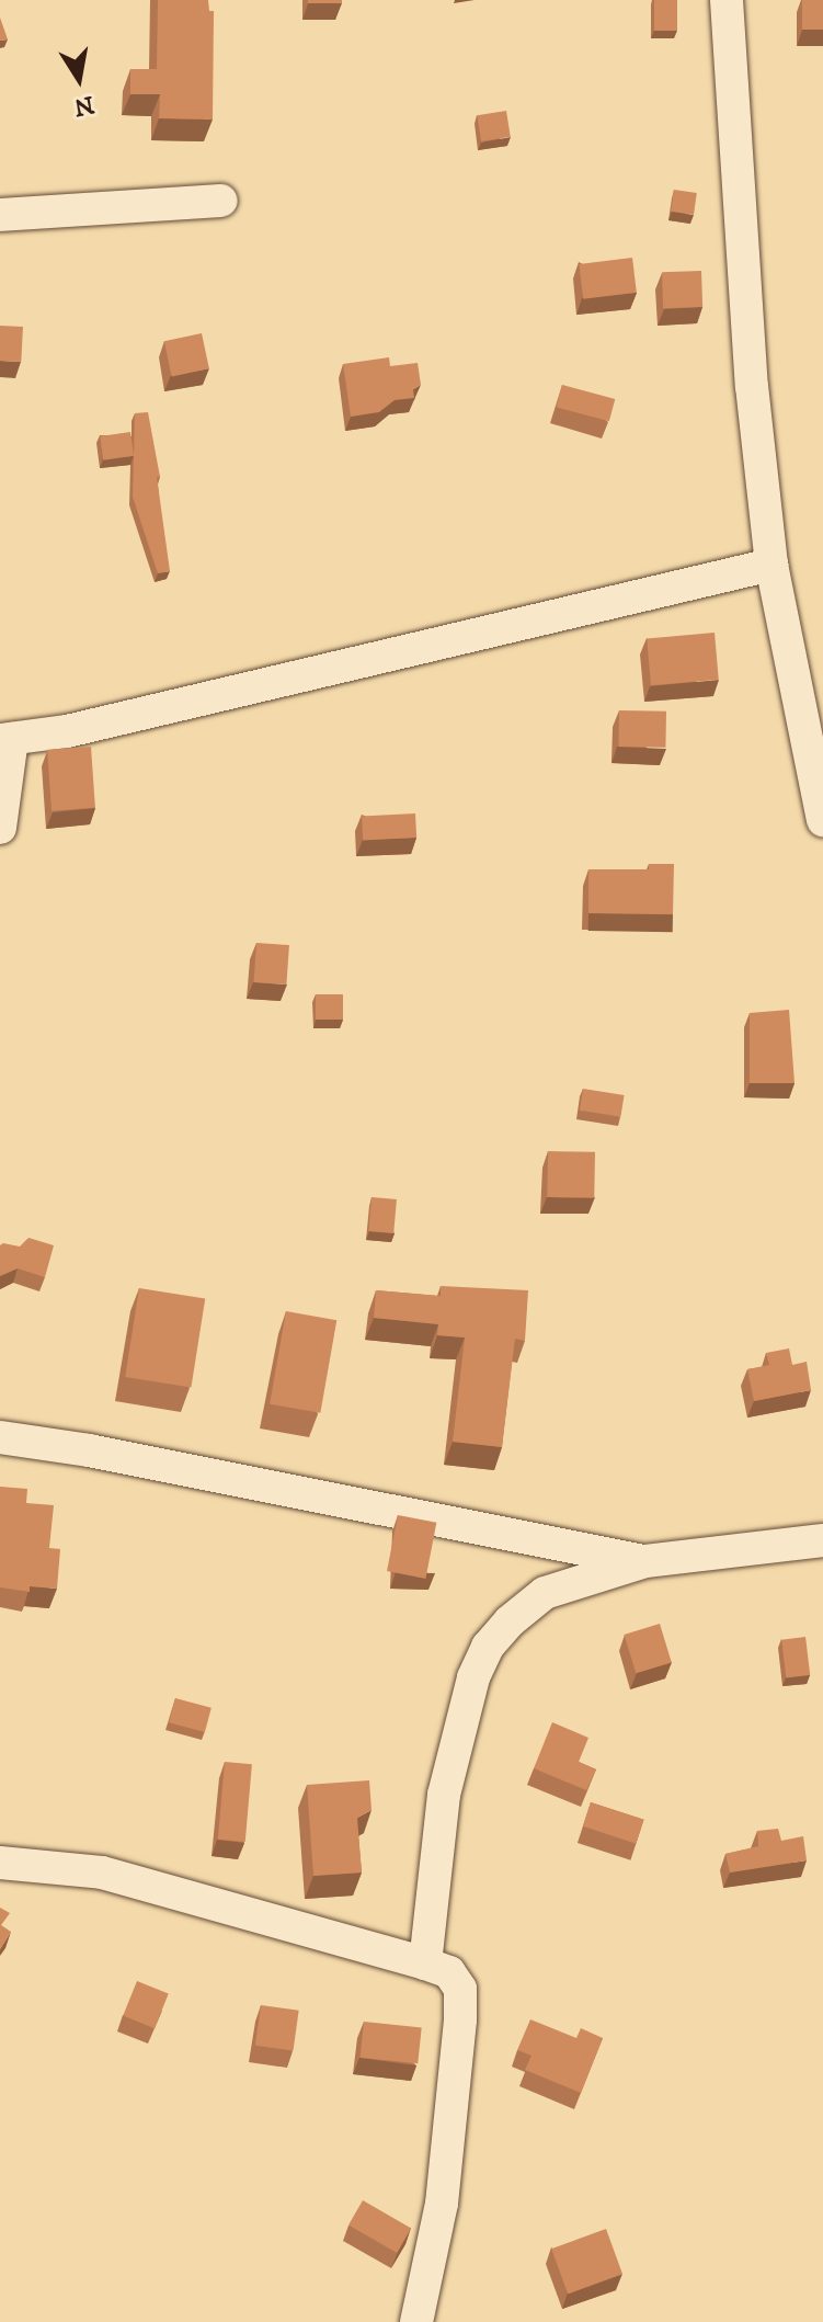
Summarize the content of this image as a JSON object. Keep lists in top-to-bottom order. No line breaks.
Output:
{"north":"bottom"}
